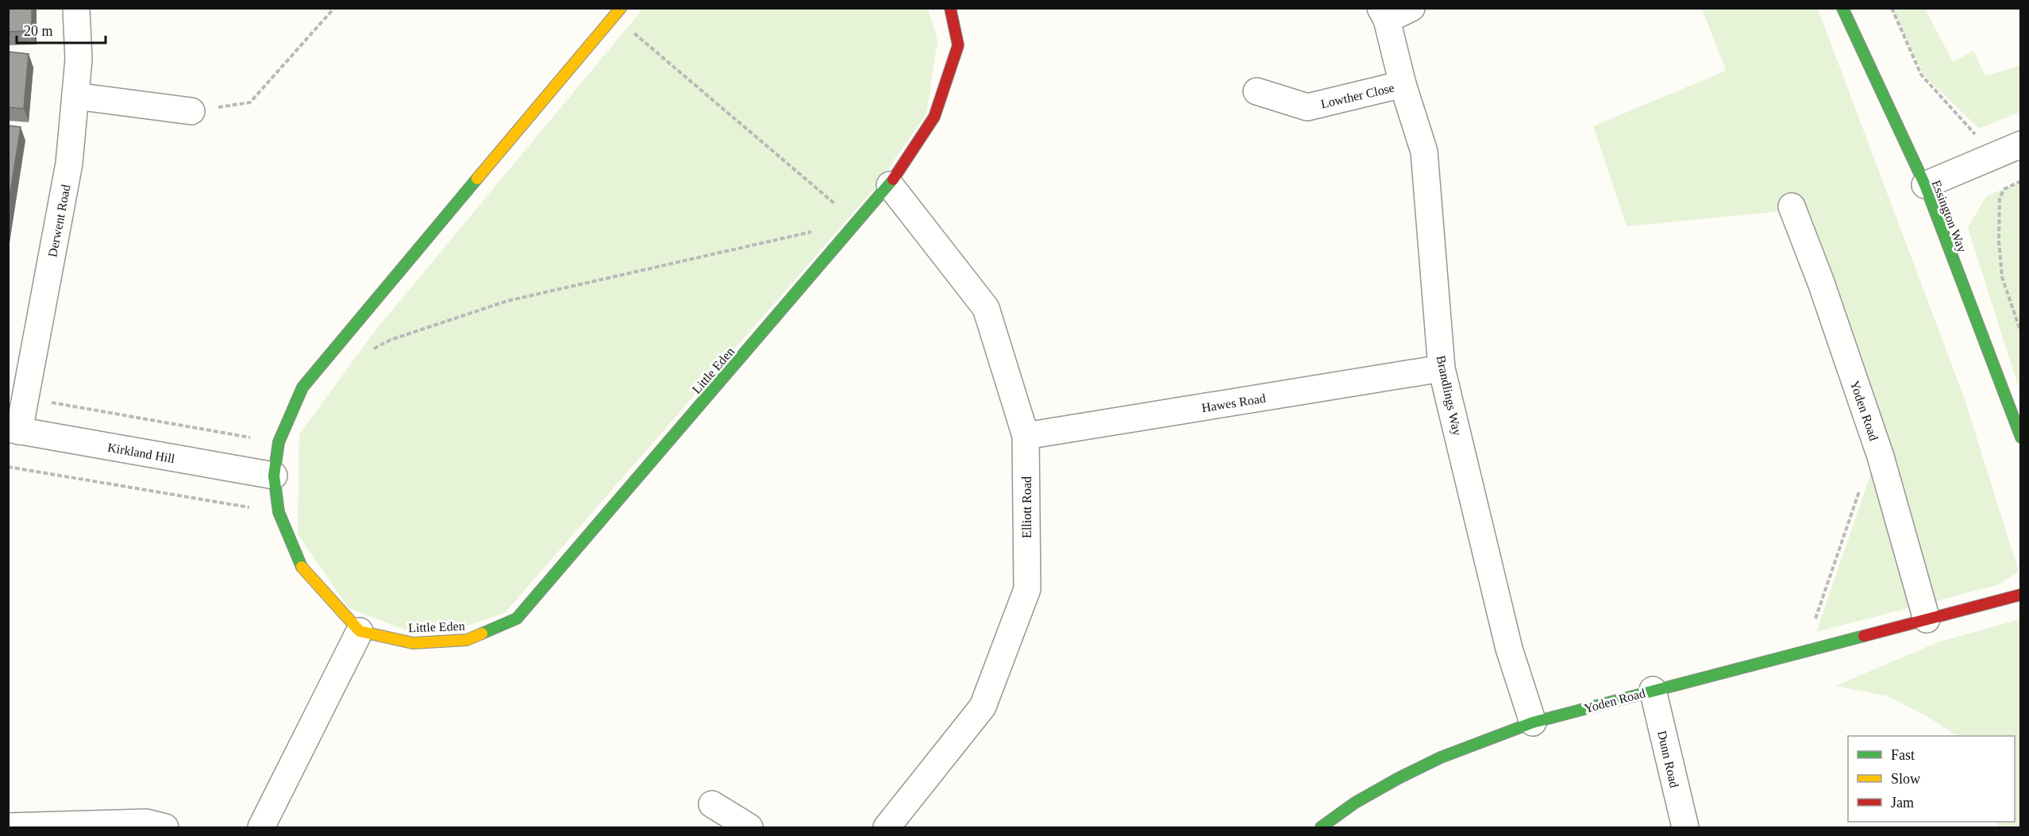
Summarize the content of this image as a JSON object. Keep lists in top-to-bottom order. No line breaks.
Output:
{"streets":{"street":["Lowther Close","Essington Way","Derwent Road","Little Eden","Brandlings Way","Hawes Road","Yoden Road","Kirkland Hill","Elliott Road","Dunn Road"]},"crossings":[["Lowther Close","Brandlings Way"],["Derwent Road","Kirkland Hill"],["Little Eden","Elliott Road"],["Brandlings Way","Hawes Road"],["Brandlings Way","Yoden Road"],["Hawes Road","Elliott Road"],["Yoden Road","Dunn Road"]],"legend":["Fast","Slow","Jam"],"scale_bar":"20 m"}
